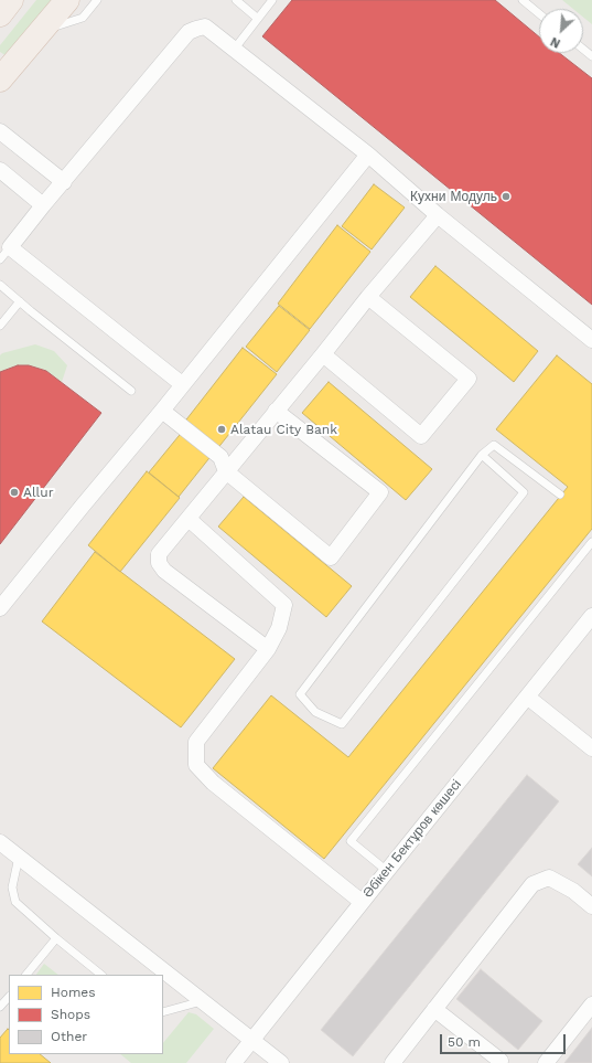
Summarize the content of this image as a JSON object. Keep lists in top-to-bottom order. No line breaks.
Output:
{"streets":{"street":["Әбікен Бектұров көшесі"]},"places":["Кухни Модуль","Alatau City Bank","Allur"],"legend":["Homes","Shops","Other"],"scale_bar":"50 m","north":"bottom left"}
